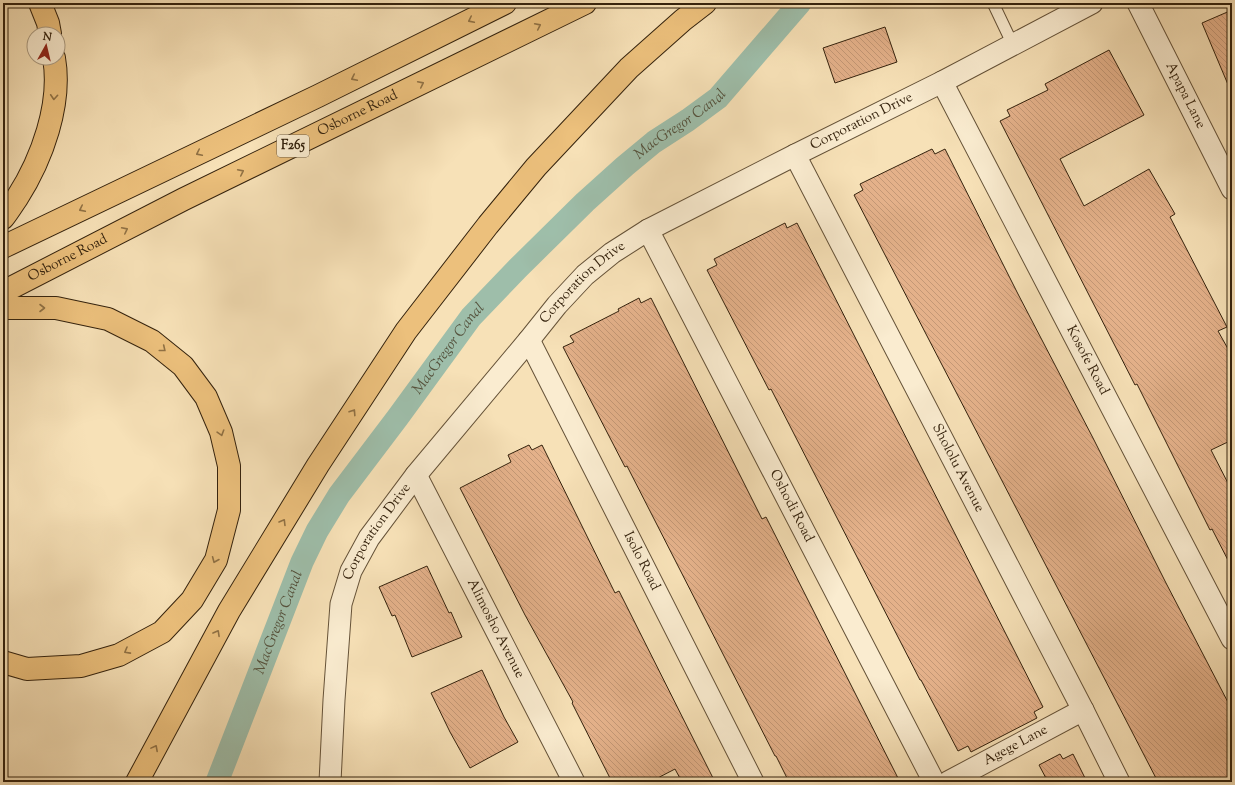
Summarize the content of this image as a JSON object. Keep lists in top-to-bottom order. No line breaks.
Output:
{"streets":{"main road":["Osborne Road","F265"],"street":["Apapa Lane","Corporation Drive","Kosofe Road","Shololu Avenue","Oshodi Road","Isolo Road","Alimosho Avenue","Agege Lane"]},"crossings":[["Corporation Drive","Kosofe Road"],["Corporation Drive","Shololu Avenue"],["Corporation Drive","Oshodi Road"],["Corporation Drive","Isolo Road"],["Corporation Drive","Alimosho Avenue"],["Shololu Avenue","Agege Lane"]],"water":["MacGregor Canal"],"north":"top"}
